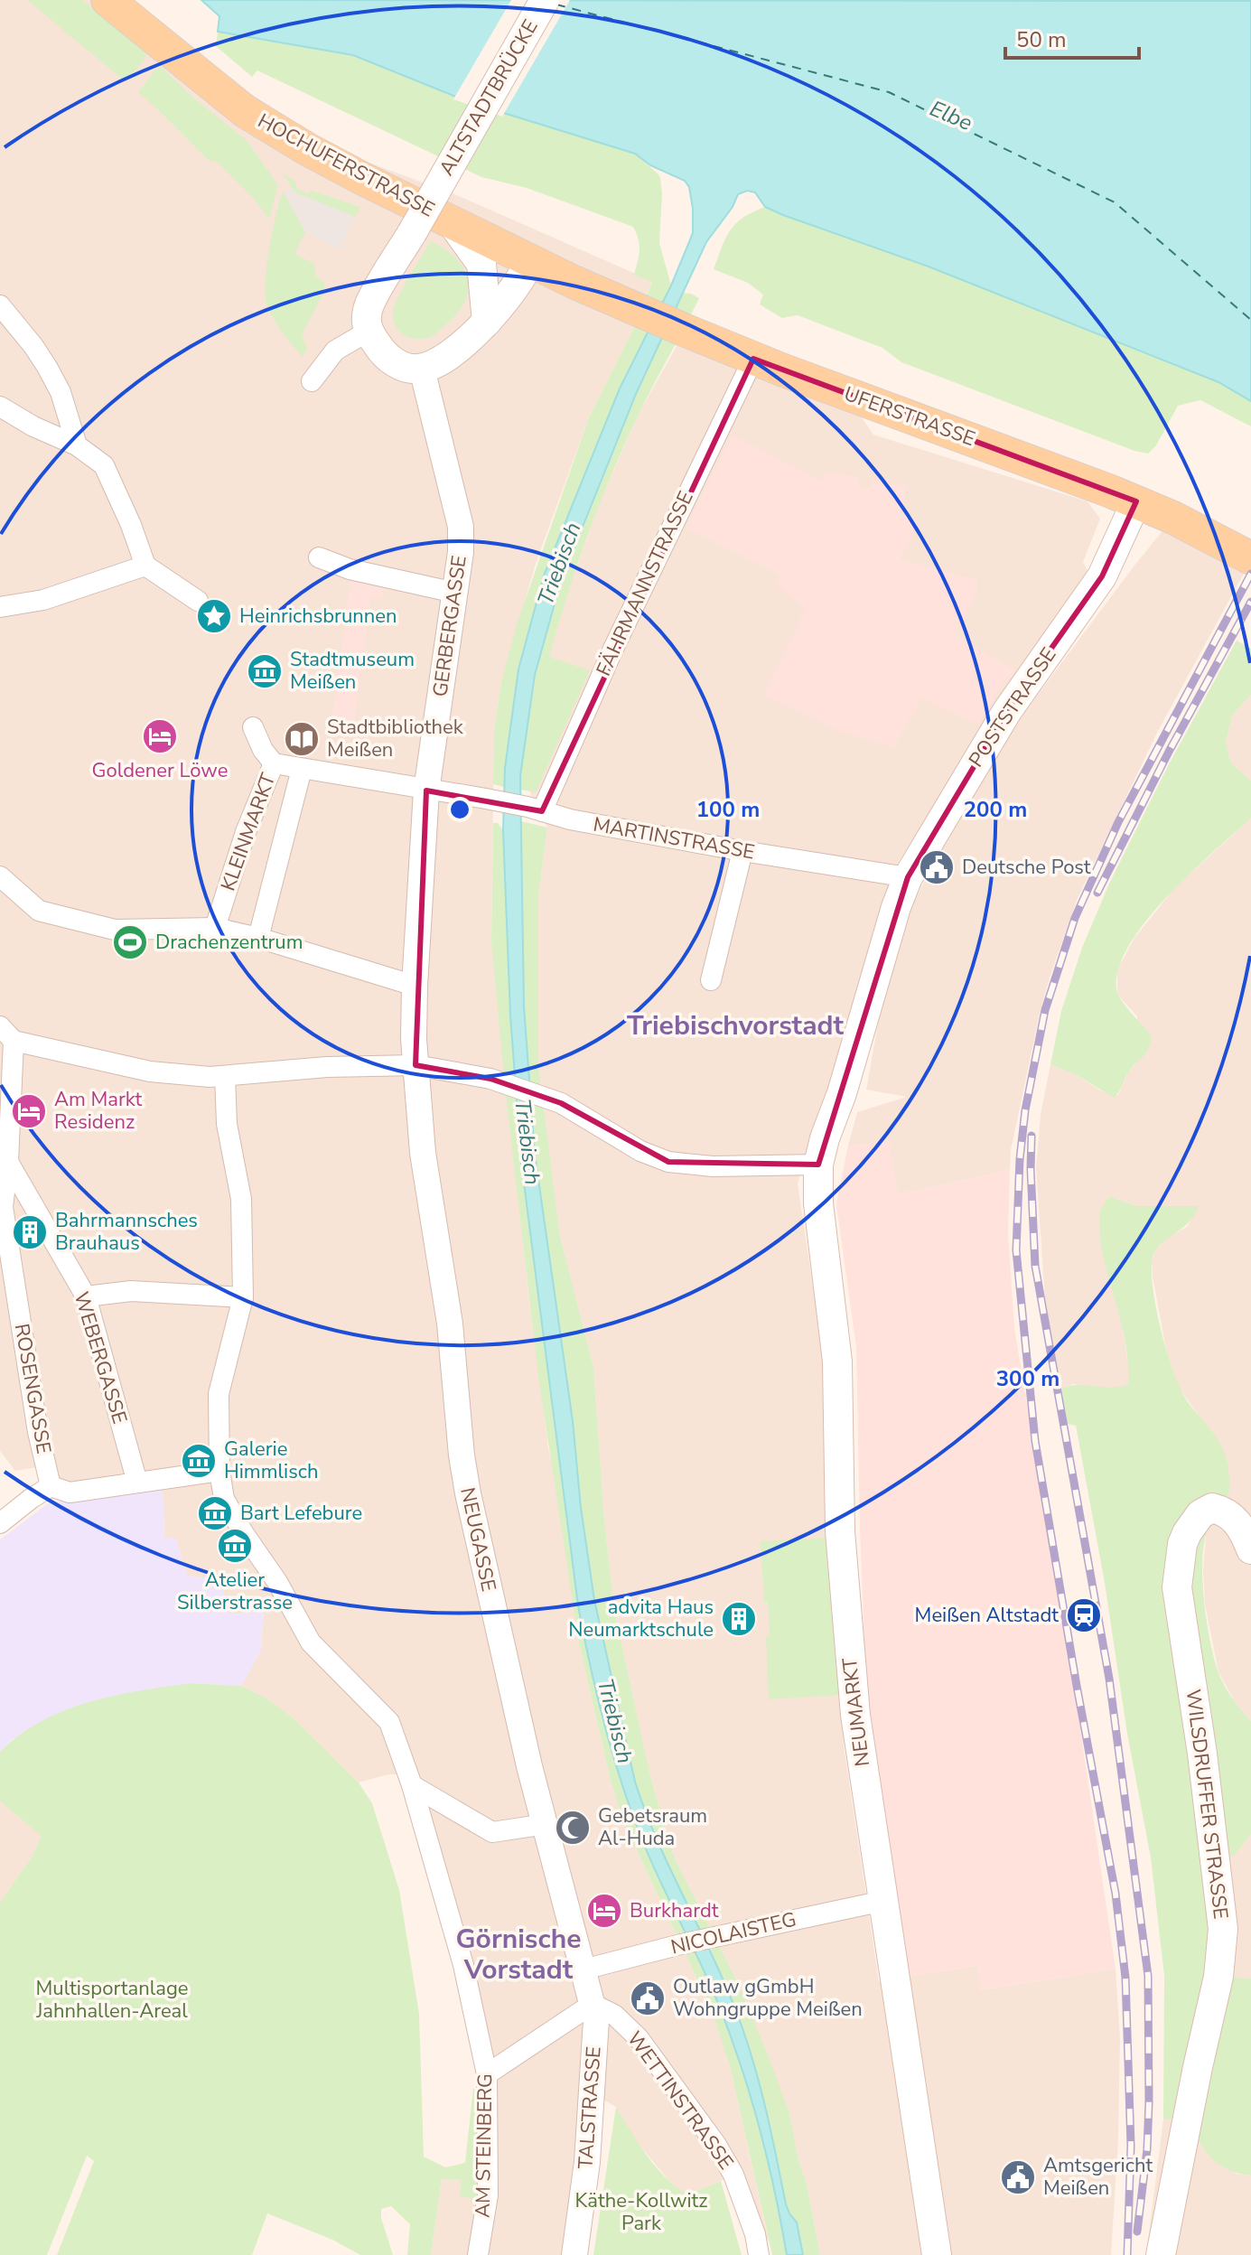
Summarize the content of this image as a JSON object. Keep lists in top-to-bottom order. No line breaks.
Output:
{"streets":{"main road":["ALTSTADTBRÜCKE","HOCHUFERSTRASSE","UFERSTRASSE","POSTSTRASSE","NEUMARKT","WILSDRUFFER STRASSE"],"street":["FÄHRMANNSTRASSE","GERBERGASSE","KLEINMARKT","MARTINSTRASSE","WEBERGASSE","ROSENGASSE","NEUGASSE","NICOLAISTEG","WETTINSTRASSE","TALSTRASSE","AM STEINBERG"]},"crossings":[["HOCHUFERSTRASSE","UFERSTRASSE"],["UFERSTRASSE","FÄHRMANNSTRASSE"],["UFERSTRASSE","POSTSTRASSE"],["FÄHRMANNSTRASSE","MARTINSTRASSE"],["GERBERGASSE","KLEINMARKT"],["GERBERGASSE","MARTINSTRASSE"],["GERBERGASSE","NEUGASSE"],["POSTSTRASSE","MARTINSTRASSE"],["POSTSTRASSE","NEUMARKT"],["KLEINMARKT","MARTINSTRASSE"],["WEBERGASSE","ROSENGASSE"],["NEUGASSE","NICOLAISTEG"],["NEUGASSE","WETTINSTRASSE"],["NEUGASSE","TALSTRASSE"],["NEUMARKT","NICOLAISTEG"],["WETTINSTRASSE","TALSTRASSE"]],"districts":["Triebischvorstadt","Görnische Vorstadt"],"water":["Elbe","Triebisch"],"parks":["Multisportanlage Jahnhallen-Areal","Käthe-Kollwitz Park"],"places":{"place":["Heinrichsbrunnen"],"museum":["Stadtmuseum Meißen","Galerie Himmlisch","Bart Lefebure","Atelier Silberstrasse"],"hotel":["Goldener Löwe","Am Markt Residenz","Burkhardt"],"library":["Stadtbibliothek Meißen"],"public building":["Deutsche Post","Outlaw gGmbH Wohngruppe Meißen","Amtsgericht Meißen"],"sports":["Drachenzentrum"],"building":["Bahrmannsches Brauhaus","advita Haus Neumarktschule"],"station":["Meißen Altstadt"],"mosque":["Gebetsraum Al-Huda"]},"scale_bar":"50 m","rings":["100 m","200 m","300 m"]}
